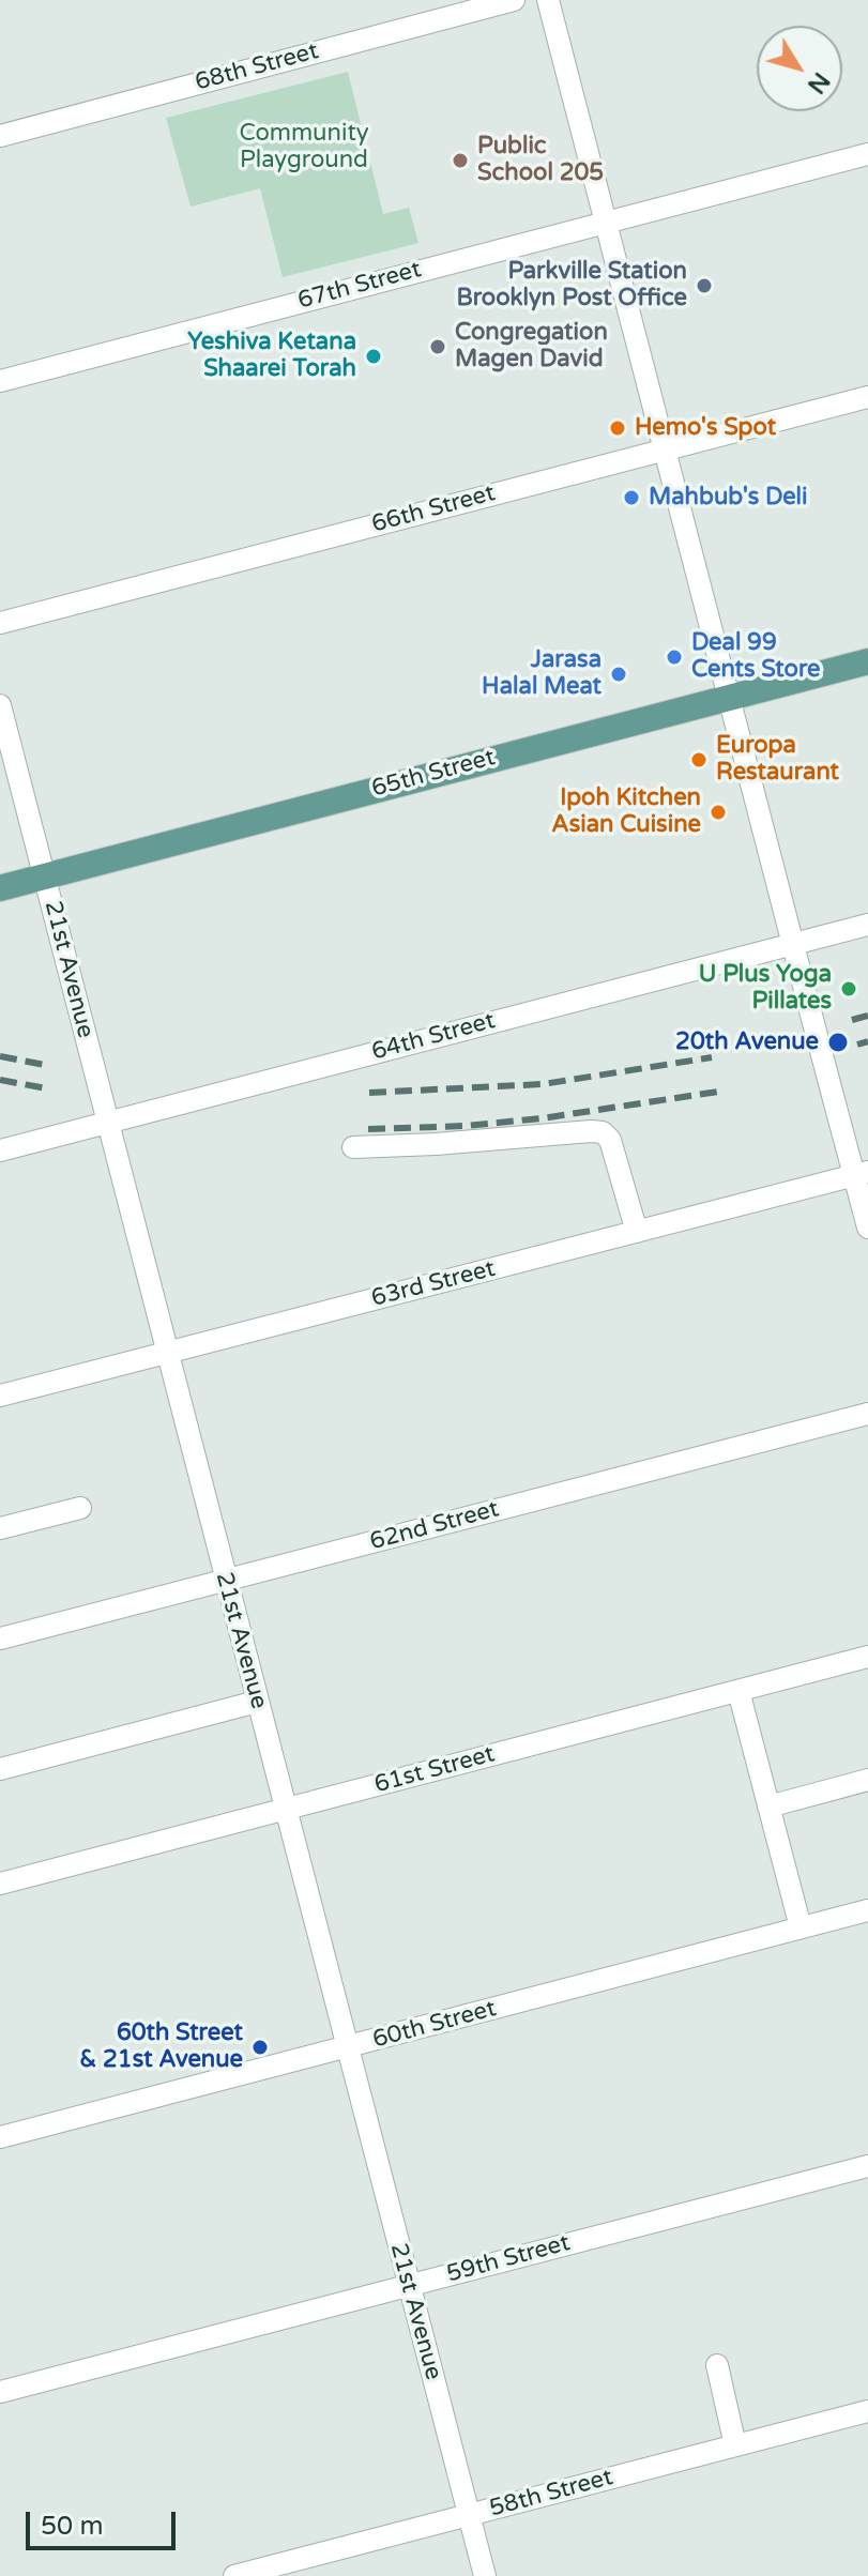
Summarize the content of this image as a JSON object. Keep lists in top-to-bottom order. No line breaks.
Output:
{"streets":{"main road":["65th Street"],"street":["68th Street","67th Street","66th Street","21st Avenue","64th Street","63rd Street","62nd Street","61st Street","60th Street","59th Street","58th Street"]},"crossings":[["65th Street","21st Avenue"],["21st Avenue","64th Street"],["21st Avenue","63rd Street"],["21st Avenue","62nd Street"],["21st Avenue","61st Street"],["21st Avenue","60th Street"],["21st Avenue","59th Street"],["21st Avenue","58th Street"]],"parks":["Community Playground"],"places":["Public School 205","Parkville Station Brooklyn Post Office","Congregation Magen David","Yeshiva Ketana Shaarei Torah","Hemo's Spot","Mahbub's Deli","Deal 99 Cents Store","Jarasa Halal Meat","Europa Restaurant","Ipoh Kitchen Asian Cuisine","U Plus Yoga Pillates","20th Avenue","60th Street & 21st Avenue"],"scale_bar":"50 m","north":"bottom right"}
